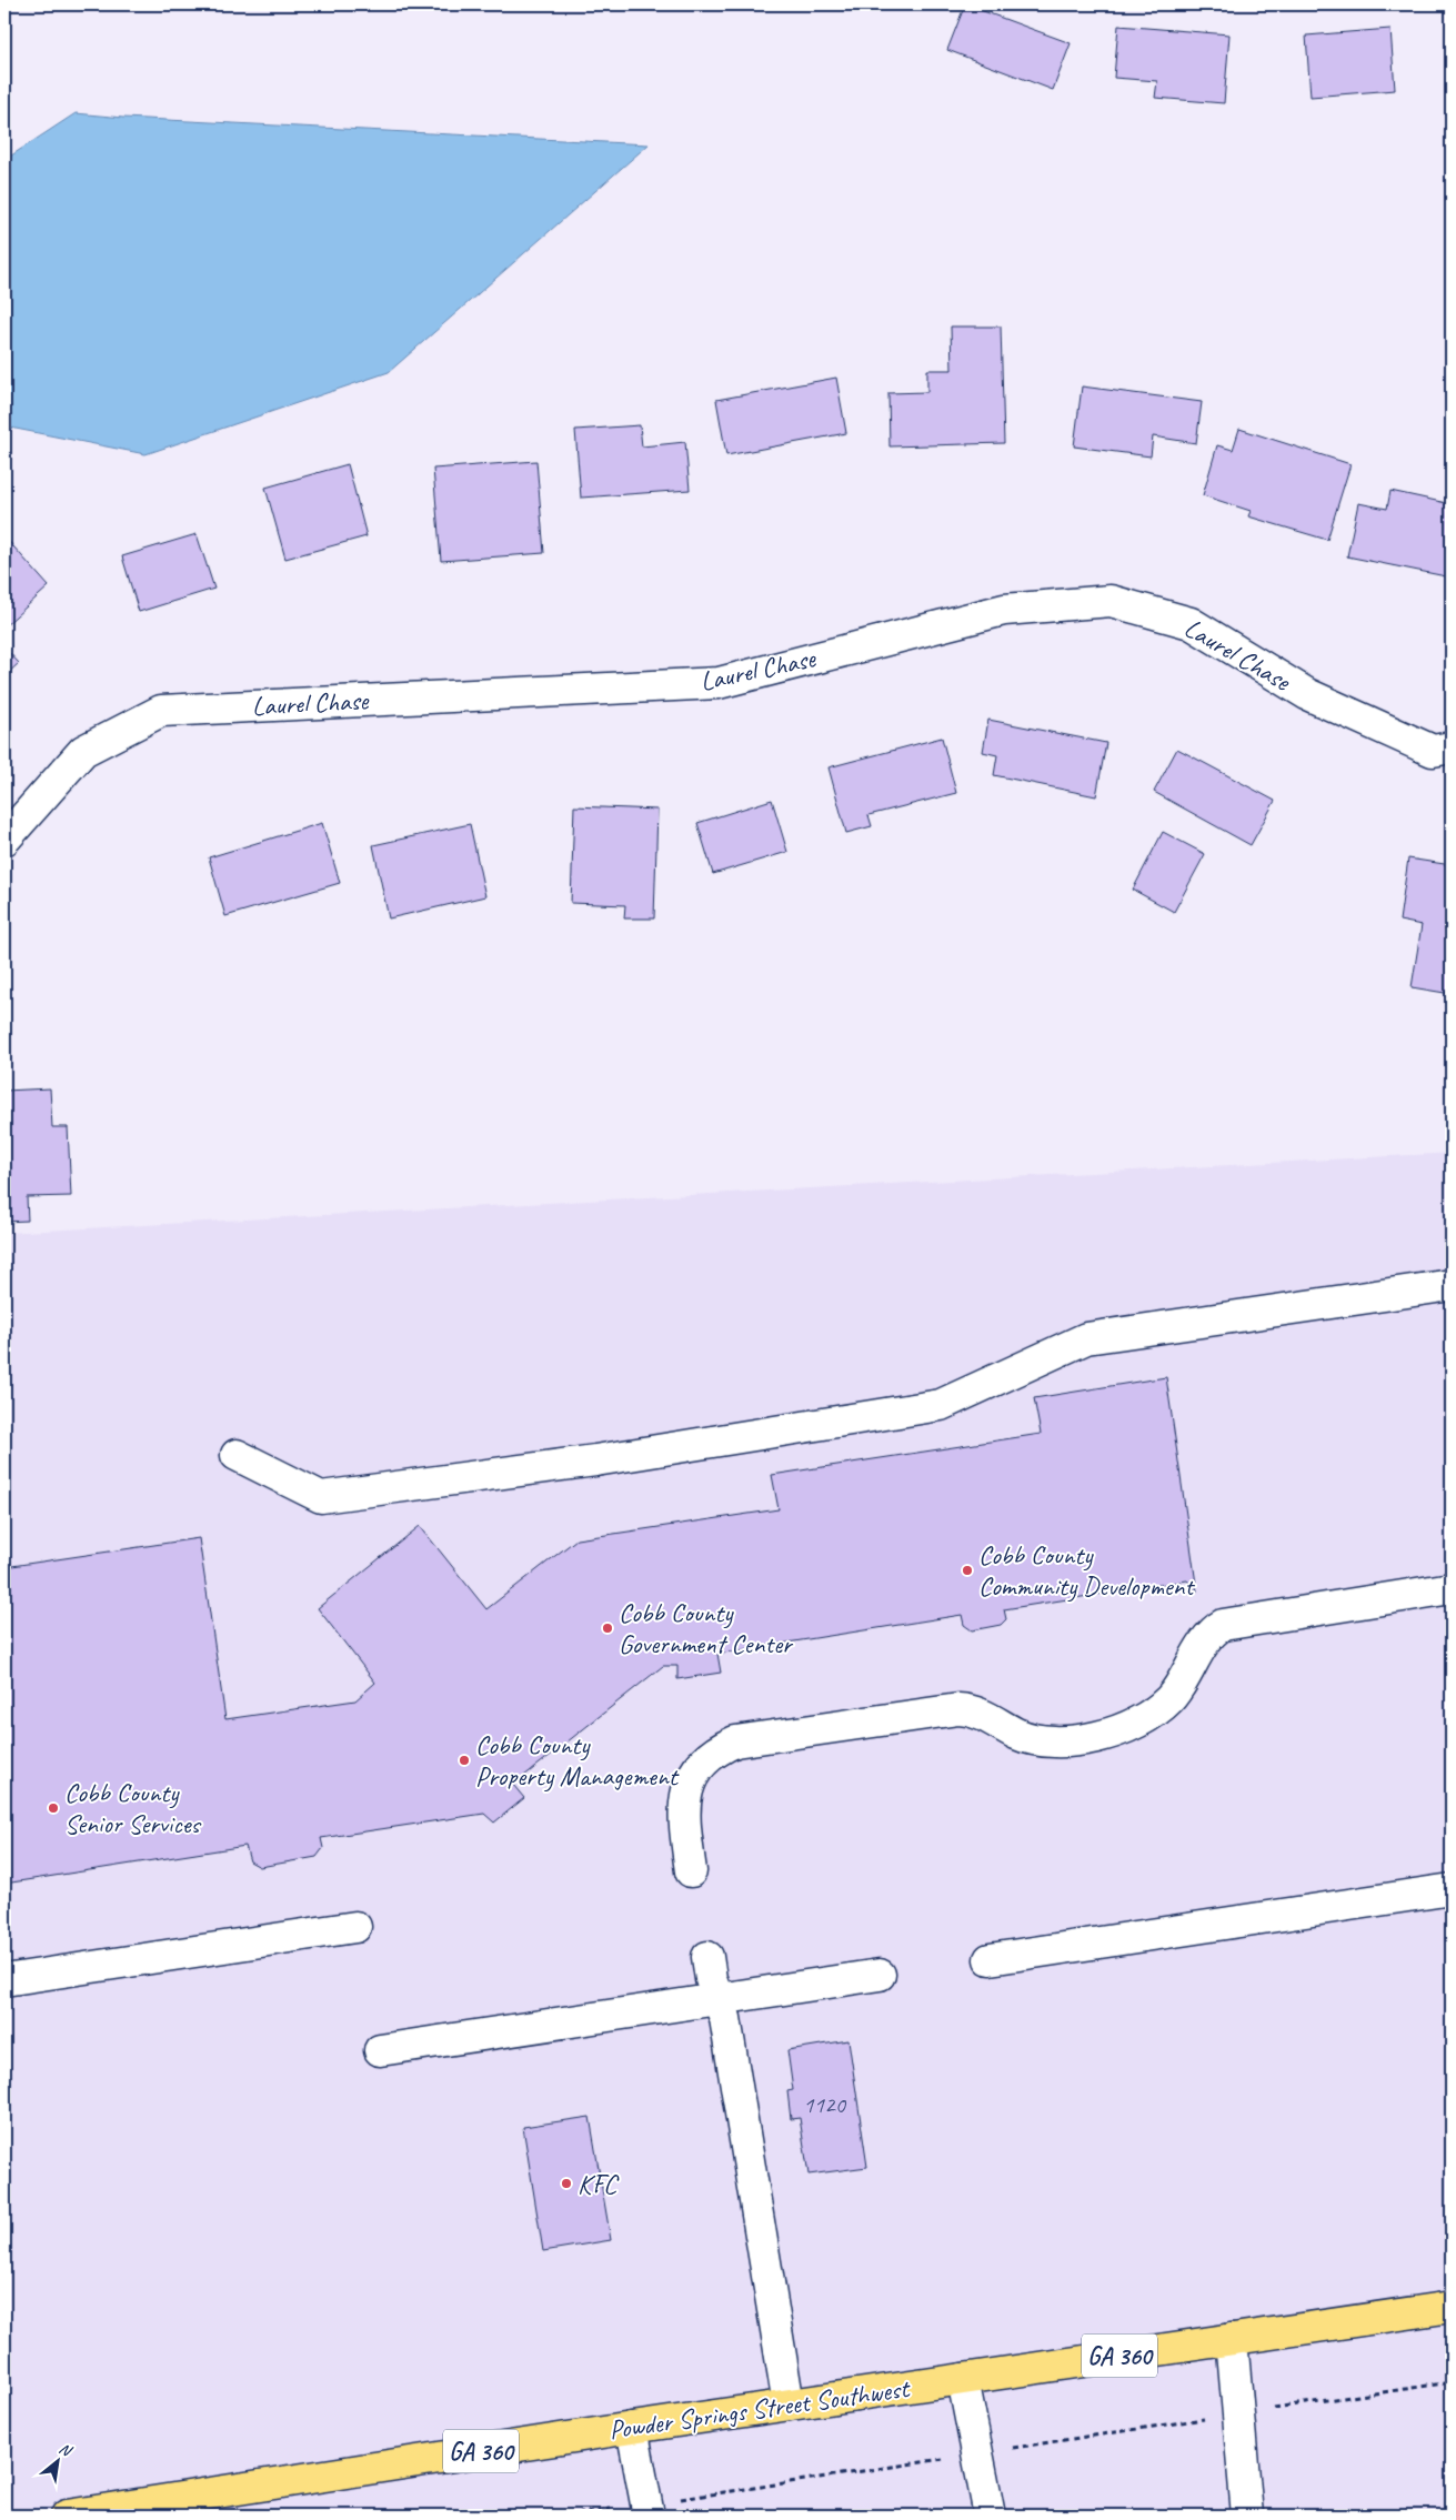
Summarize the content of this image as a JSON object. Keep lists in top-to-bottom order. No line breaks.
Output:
{"streets":{"main road":["GA 360","Powder Springs Street Southwest"],"street":["Laurel Chase"]},"places":["Cobb County Community Development","Cobb County Government Center","Cobb County Property Management","Cobb County Senior Services","KFC"],"house_numbers":["1120"],"north":"top right"}
